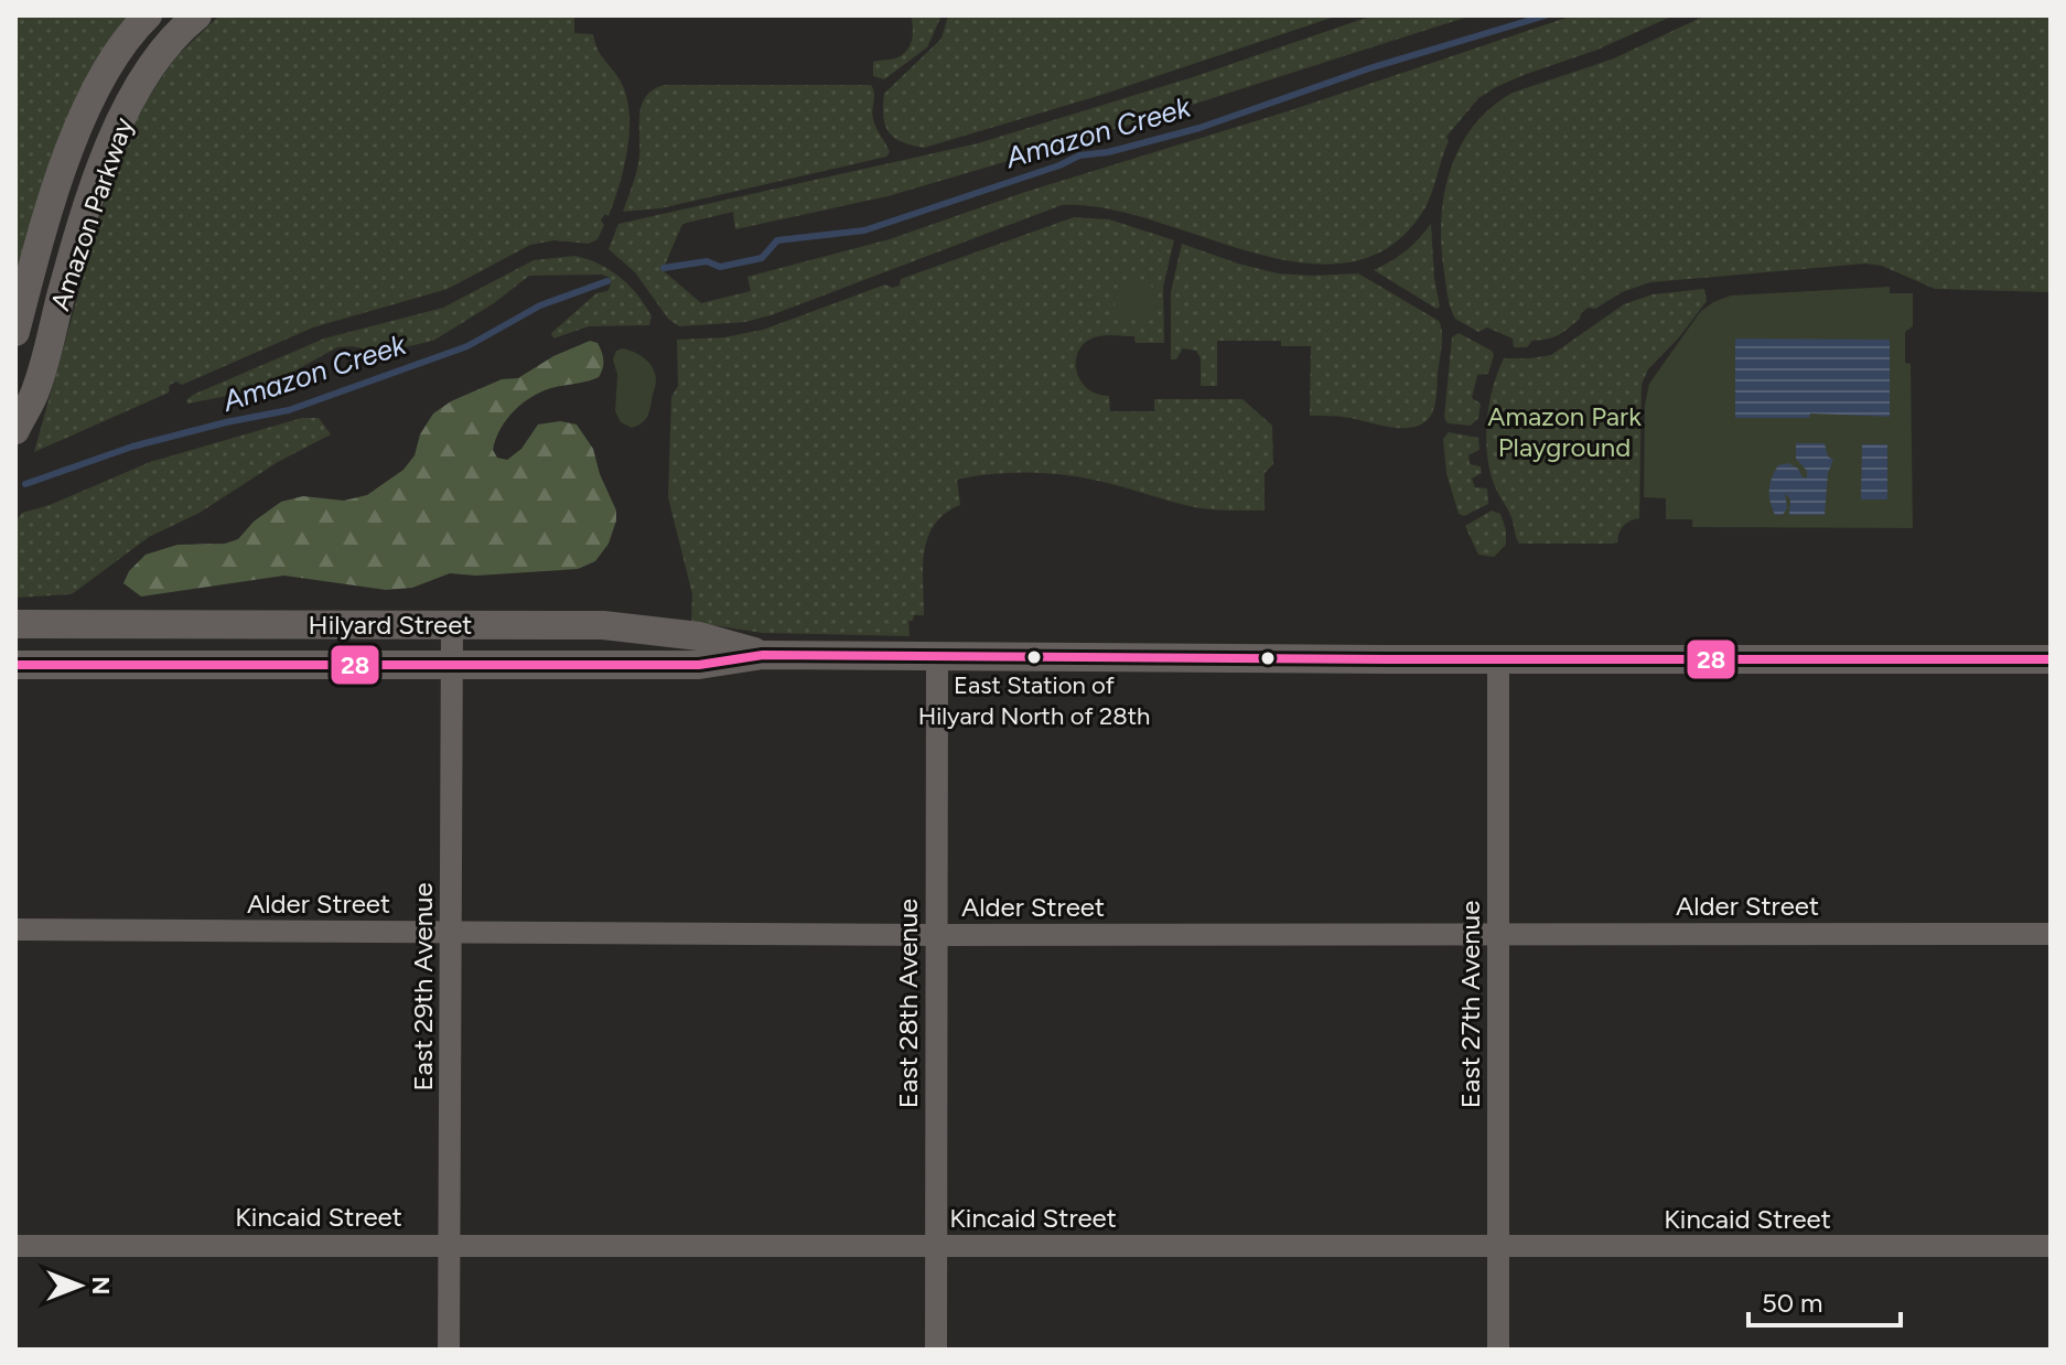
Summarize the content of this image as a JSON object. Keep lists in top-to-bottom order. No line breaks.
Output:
{"streets":{"main road":["Amazon Parkway","Hilyard Street"],"street":["Alder Street","East 29th Avenue","East 28th Avenue","East 27th Avenue","Kincaid Street"]},"crossings":[["Hilyard Street","East 29th Avenue"],["Hilyard Street","East 28th Avenue"],["Hilyard Street","East 27th Avenue"],["Alder Street","East 29th Avenue"],["Alder Street","East 28th Avenue"],["Alder Street","East 27th Avenue"],["East 29th Avenue","Kincaid Street"],["East 28th Avenue","Kincaid Street"],["East 27th Avenue","Kincaid Street"]],"water":["Amazon Creek"],"parks":["Amazon Park Playground"],"places":["East Station of Hilyard North of 28th"],"lines":["transit line 28"],"scale_bar":"50 m","north":"right"}
